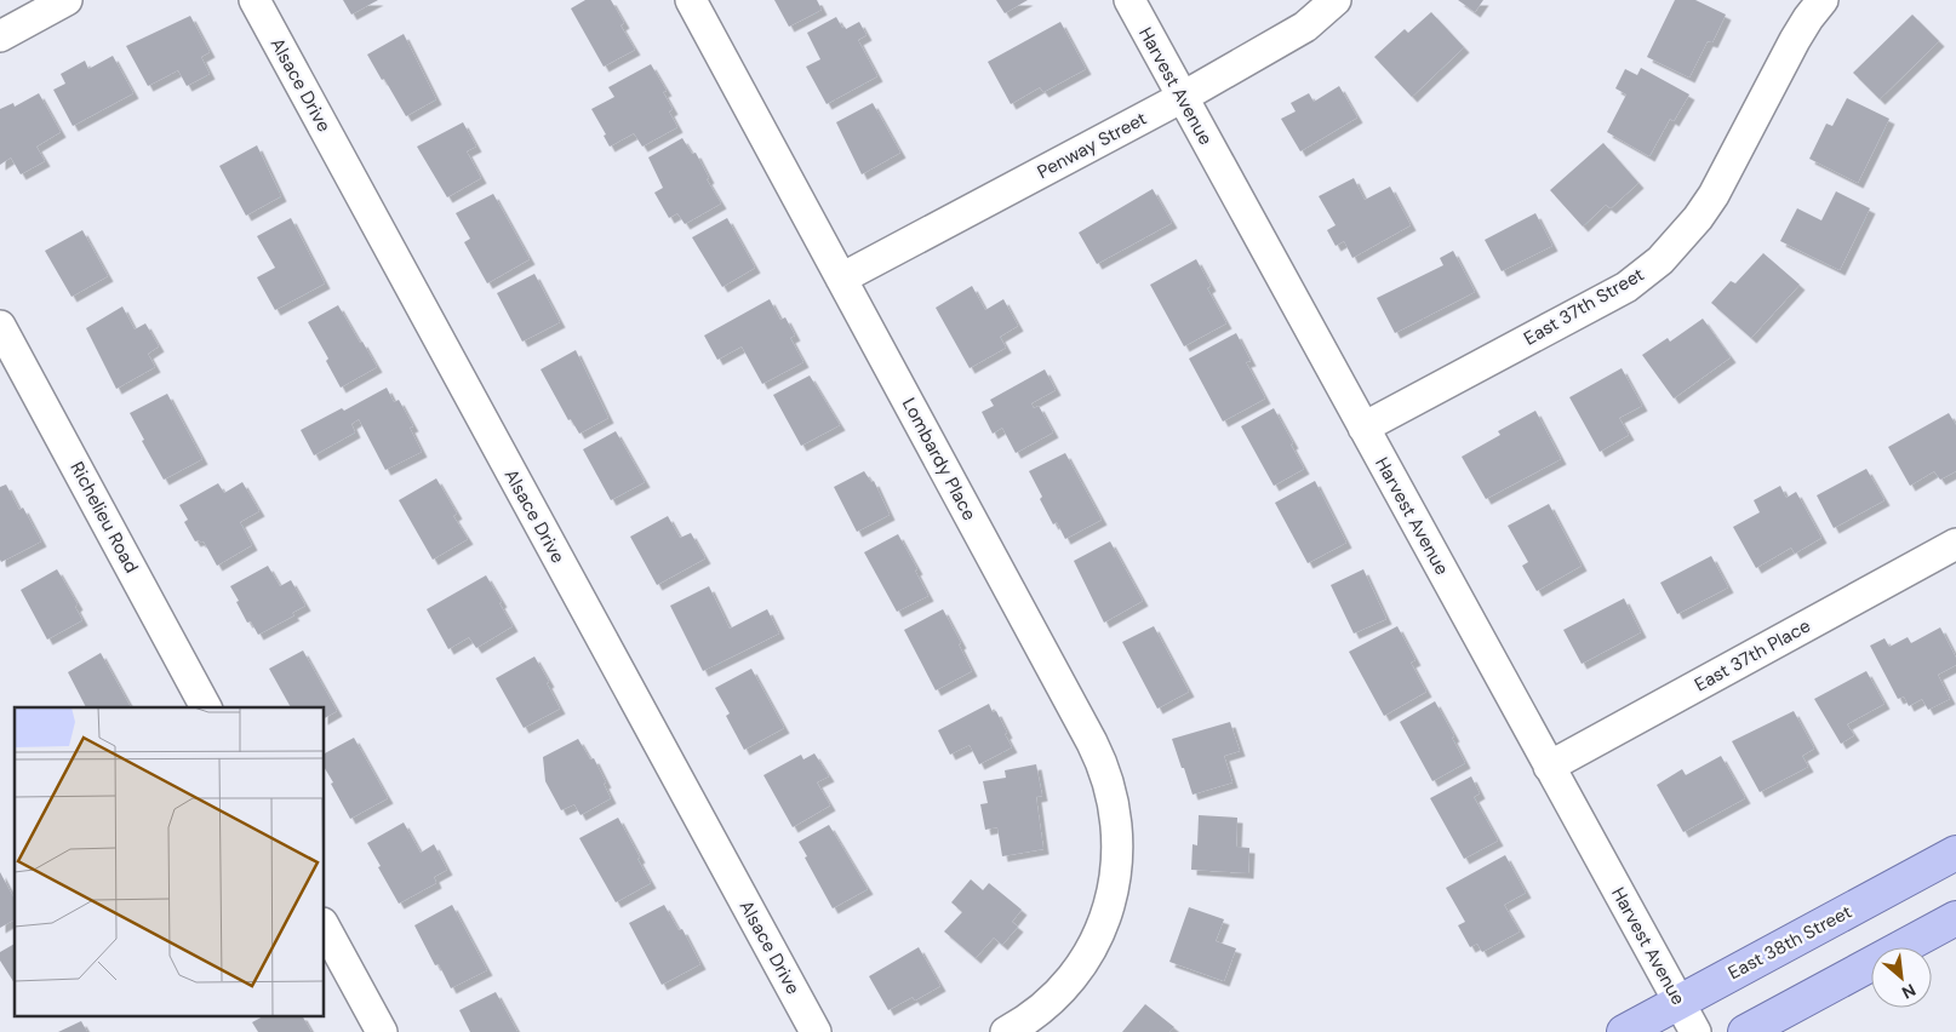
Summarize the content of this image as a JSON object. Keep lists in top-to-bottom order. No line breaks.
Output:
{"streets":{"main road":["East 38th Street"],"street":["Alsace Drive","Harvest Avenue","Penway Street","East 37th Street","Lombardy Place","Richelieu Road","East 37th Place"]},"crossings":[["Harvest Avenue","Penway Street"],["Harvest Avenue","East 37th Street"],["Harvest Avenue","East 37th Place"],["Harvest Avenue","East 38th Street"],["Penway Street","Lombardy Place"]],"north":"bottom right"}
